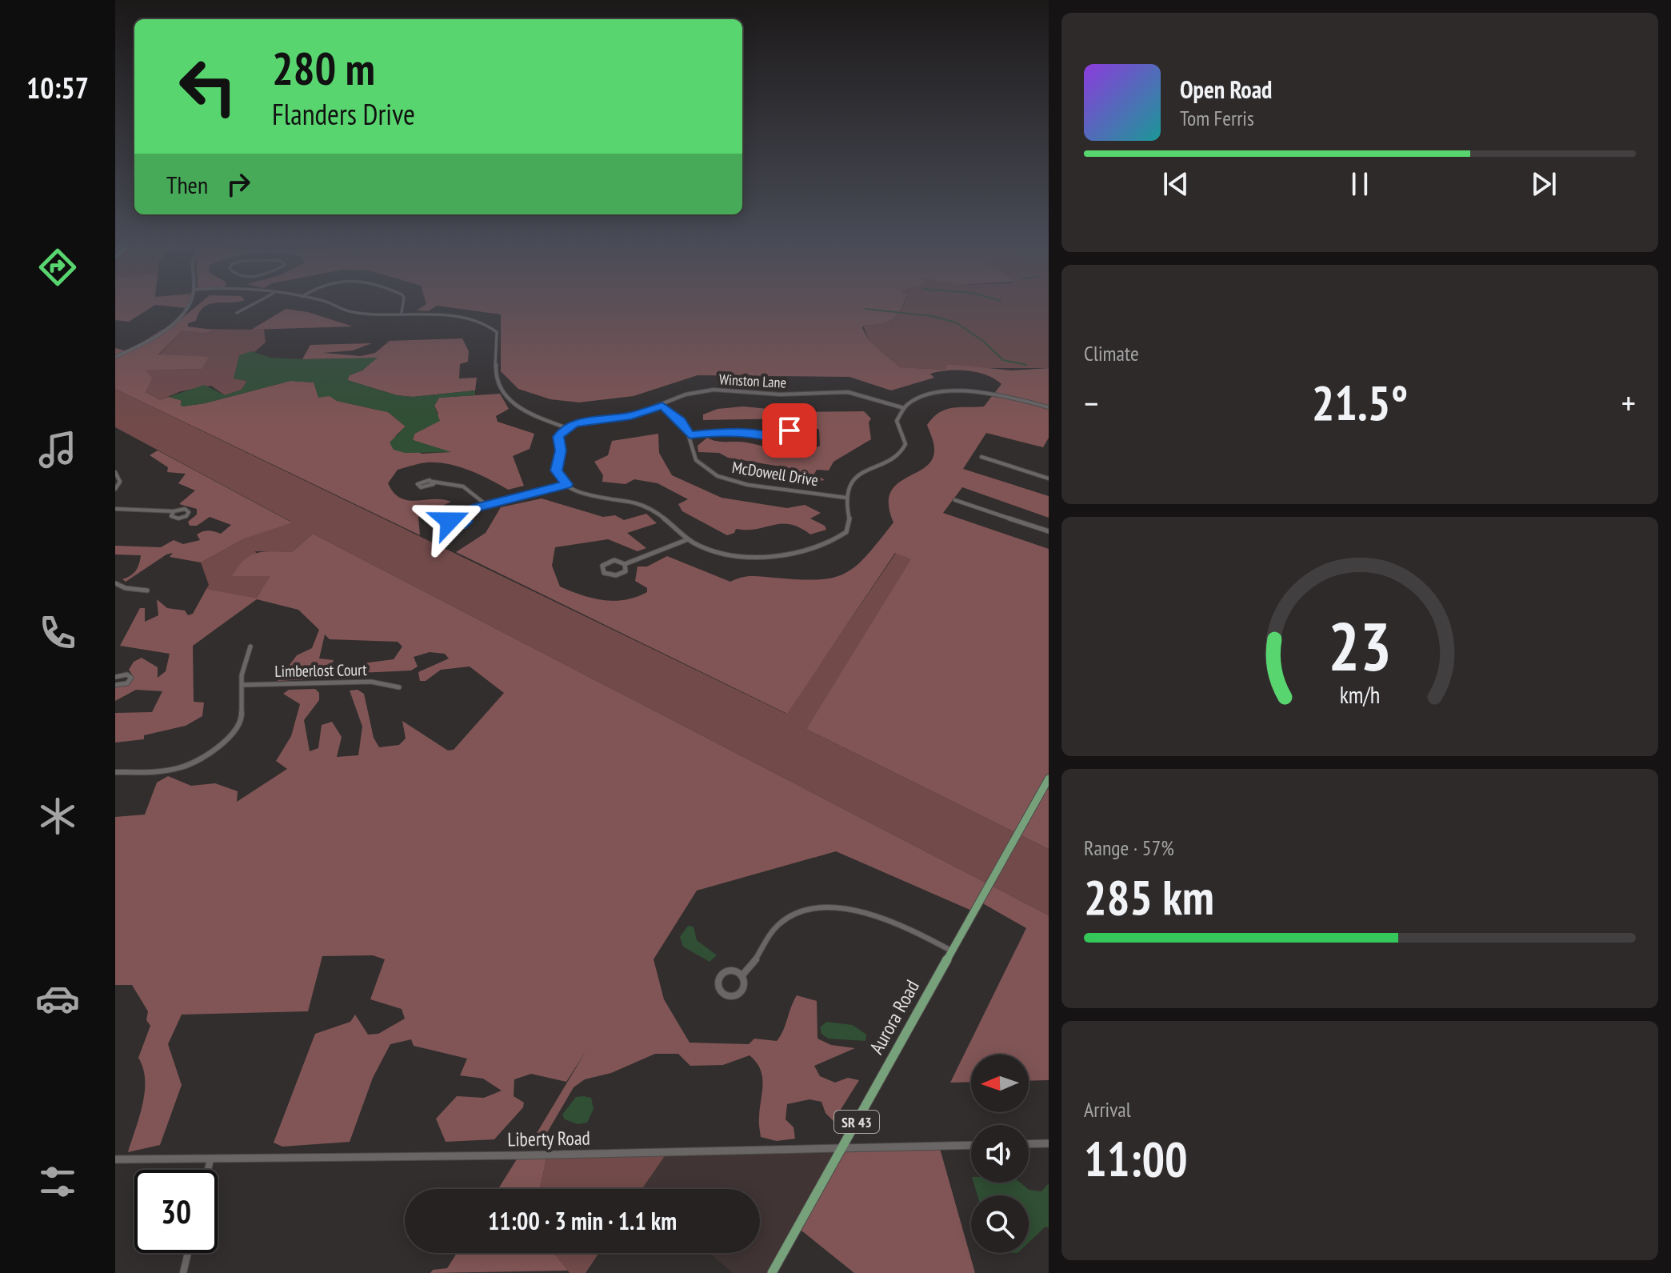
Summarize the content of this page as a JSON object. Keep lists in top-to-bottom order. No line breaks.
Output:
{"streets":{"main road":["Aurora Road","SR 43"],"street":["Winston Lane","McDowell Drive","Limberlost Court","Liberty Road"]},"crossings":[["Winston Lane","McDowell Drive"],["Aurora Road","Liberty Road"]],"north":"left","page":{"tabs":"10:57","turn":["280 m","Flanders Drive"],"song":["Open Road","Tom Ferris"],"then":"Then","tile":["Climate",["Range · 57%","285 km"],["Arrival","11:00"]],"heat":["−","21.5°","+"],"limit":"30","trip":"11:00 · 3 min · 1.1 km","gauge":["23","km/h"]}}
